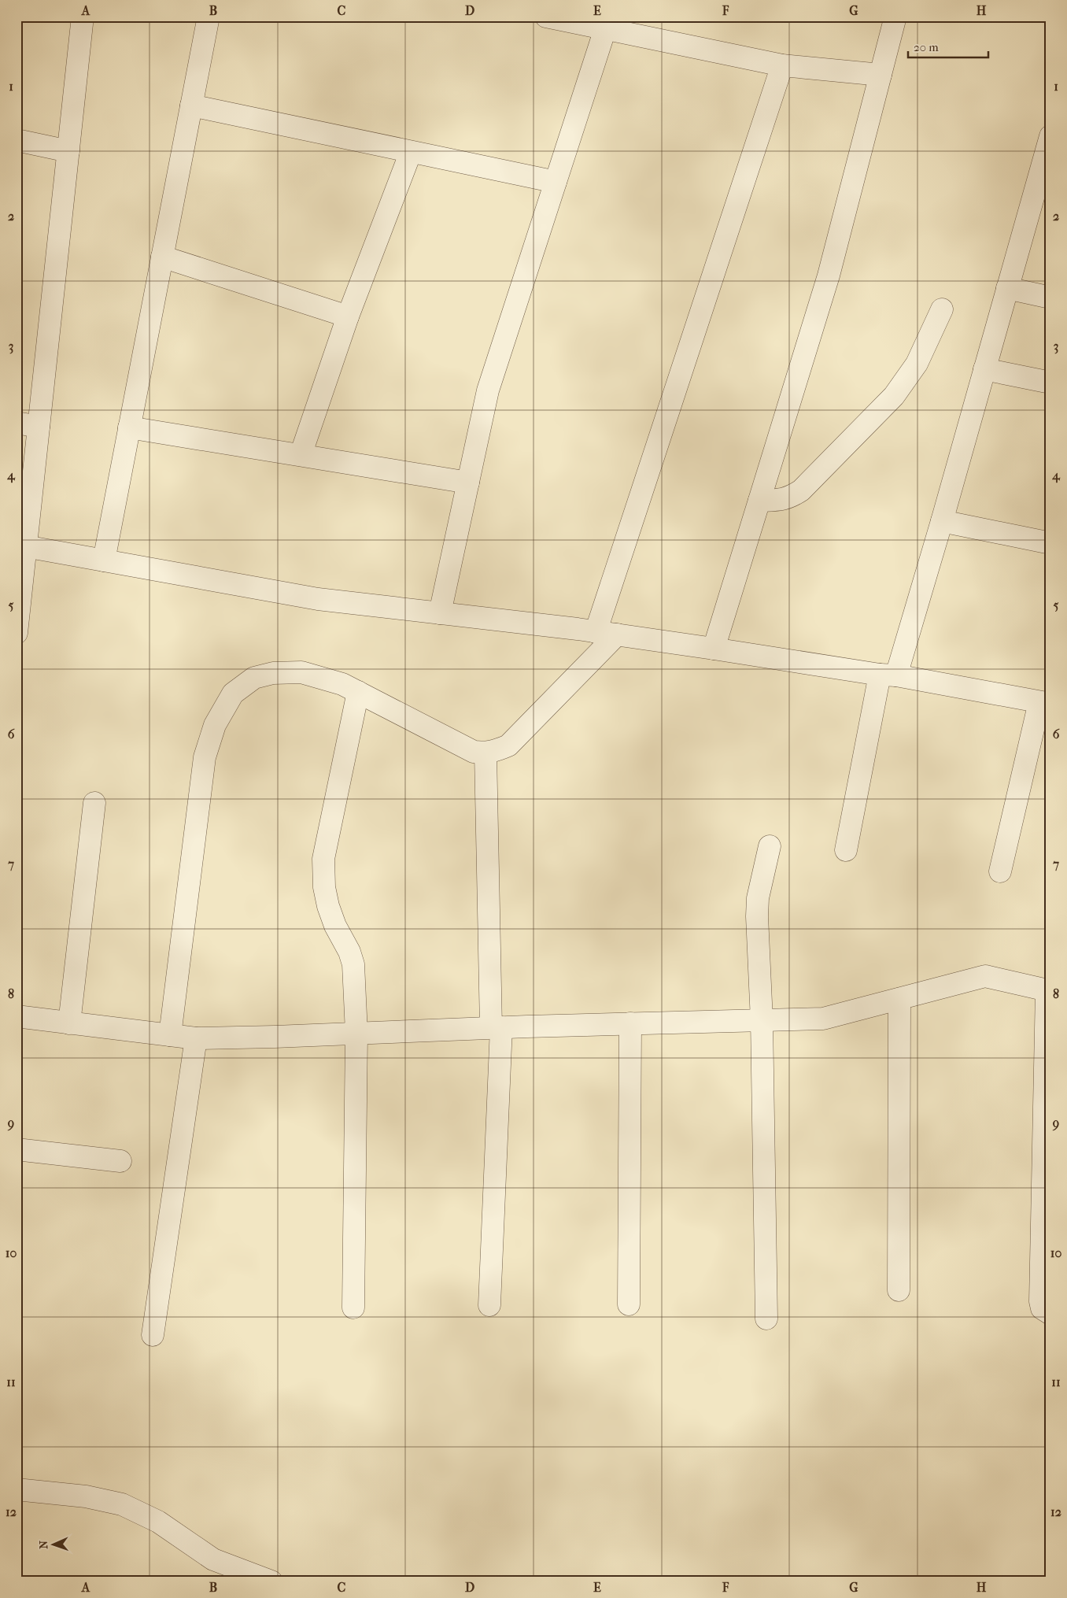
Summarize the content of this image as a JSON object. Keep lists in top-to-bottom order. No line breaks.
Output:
{"scale_bar":"20 m","north":"left","grid":{"columns":["A","B","C","D","E","F","G","H"],"rows":["1","2","3","4","5","6","7","8","9","10","11","12"]}}
